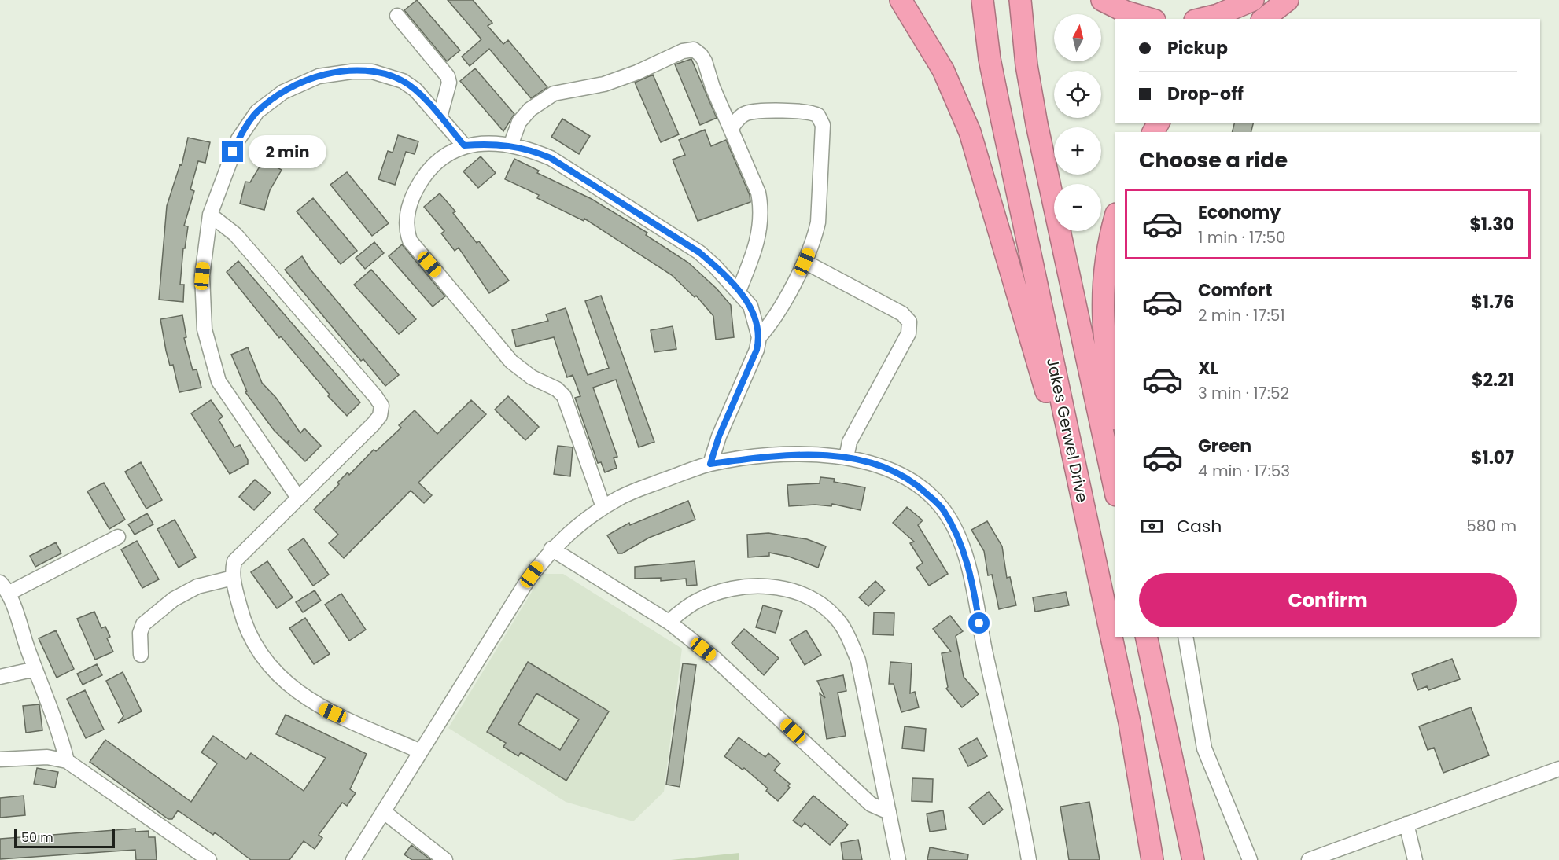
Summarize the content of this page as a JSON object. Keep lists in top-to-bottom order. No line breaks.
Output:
{"streets":{"highway":["Jakes Gerwel Drive"]},"scale_bar":"50 m","north":"top","page":{"map_buttons":["+","−"],"banner":["Pickup","Drop-off"],"heading":"Choose a ride","bubble":"2 min","list":[{"name":"Economy","note":"1 min · 17:50","value":"$1.30"},{"name":"Comfort","note":"2 min · 17:51","value":"$1.76"},{"name":"XL","note":"3 min · 17:52","value":"$2.21"},{"name":"Green","note":"4 min · 17:53","value":"$1.07"}],"pay":["Cash","580 m"],"buttons":"Confirm","scale":"50 m"}}
